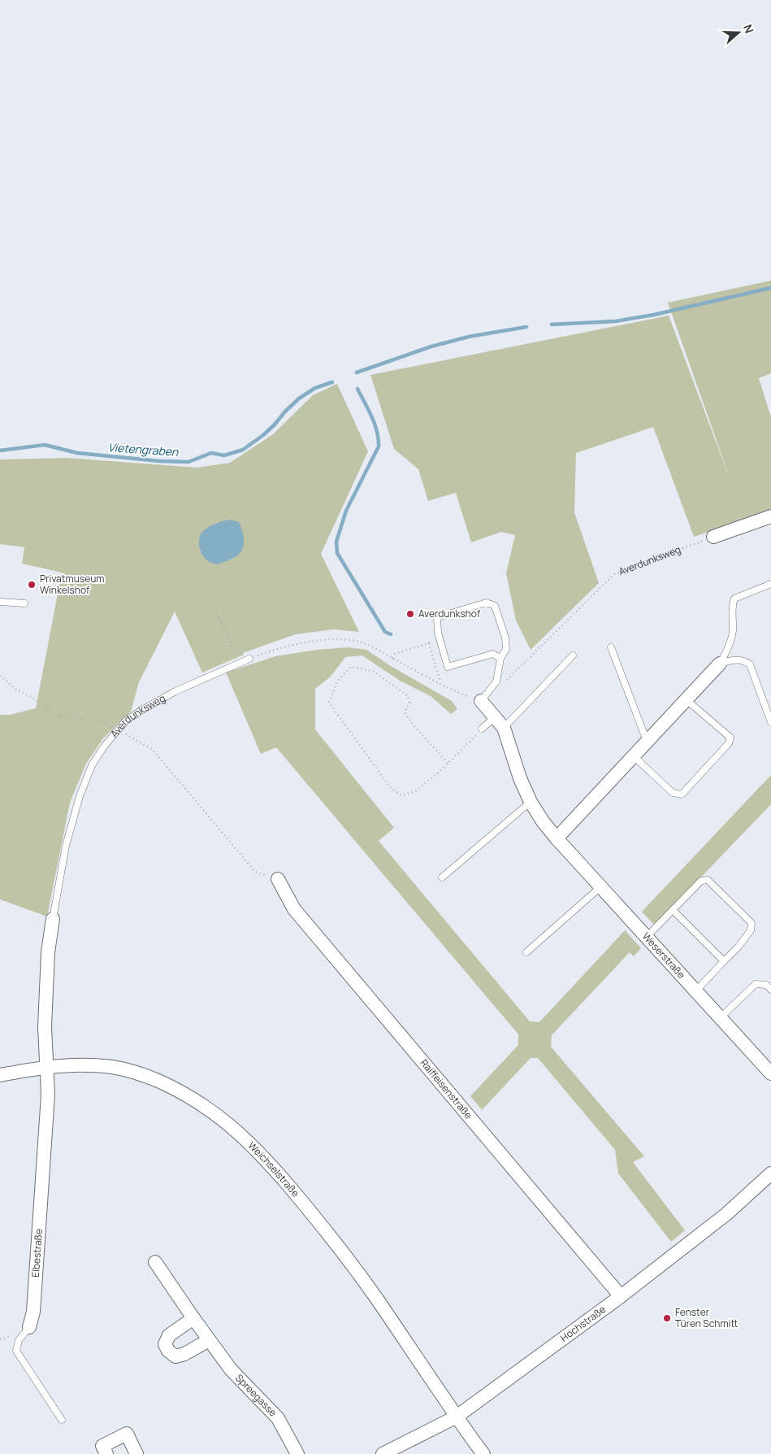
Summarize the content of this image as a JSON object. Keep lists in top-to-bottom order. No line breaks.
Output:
{"streets":{"street":["Averdunksweg","Weserstraße","Raiffeisenstraße","Weichselstraße","Elbestraße","Hochstraße","Spreegasse"]},"crossings":[["Averdunksweg","Weichselstraße"],["Averdunksweg","Elbestraße"],["Raiffeisenstraße","Hochstraße"],["Weichselstraße","Elbestraße"],["Weichselstraße","Hochstraße"]],"water":["Vietengraben"],"places":["Privatmuseum Winkelshof","Averdunkshof","Fenster Türen Schmitt"],"north":"right"}
